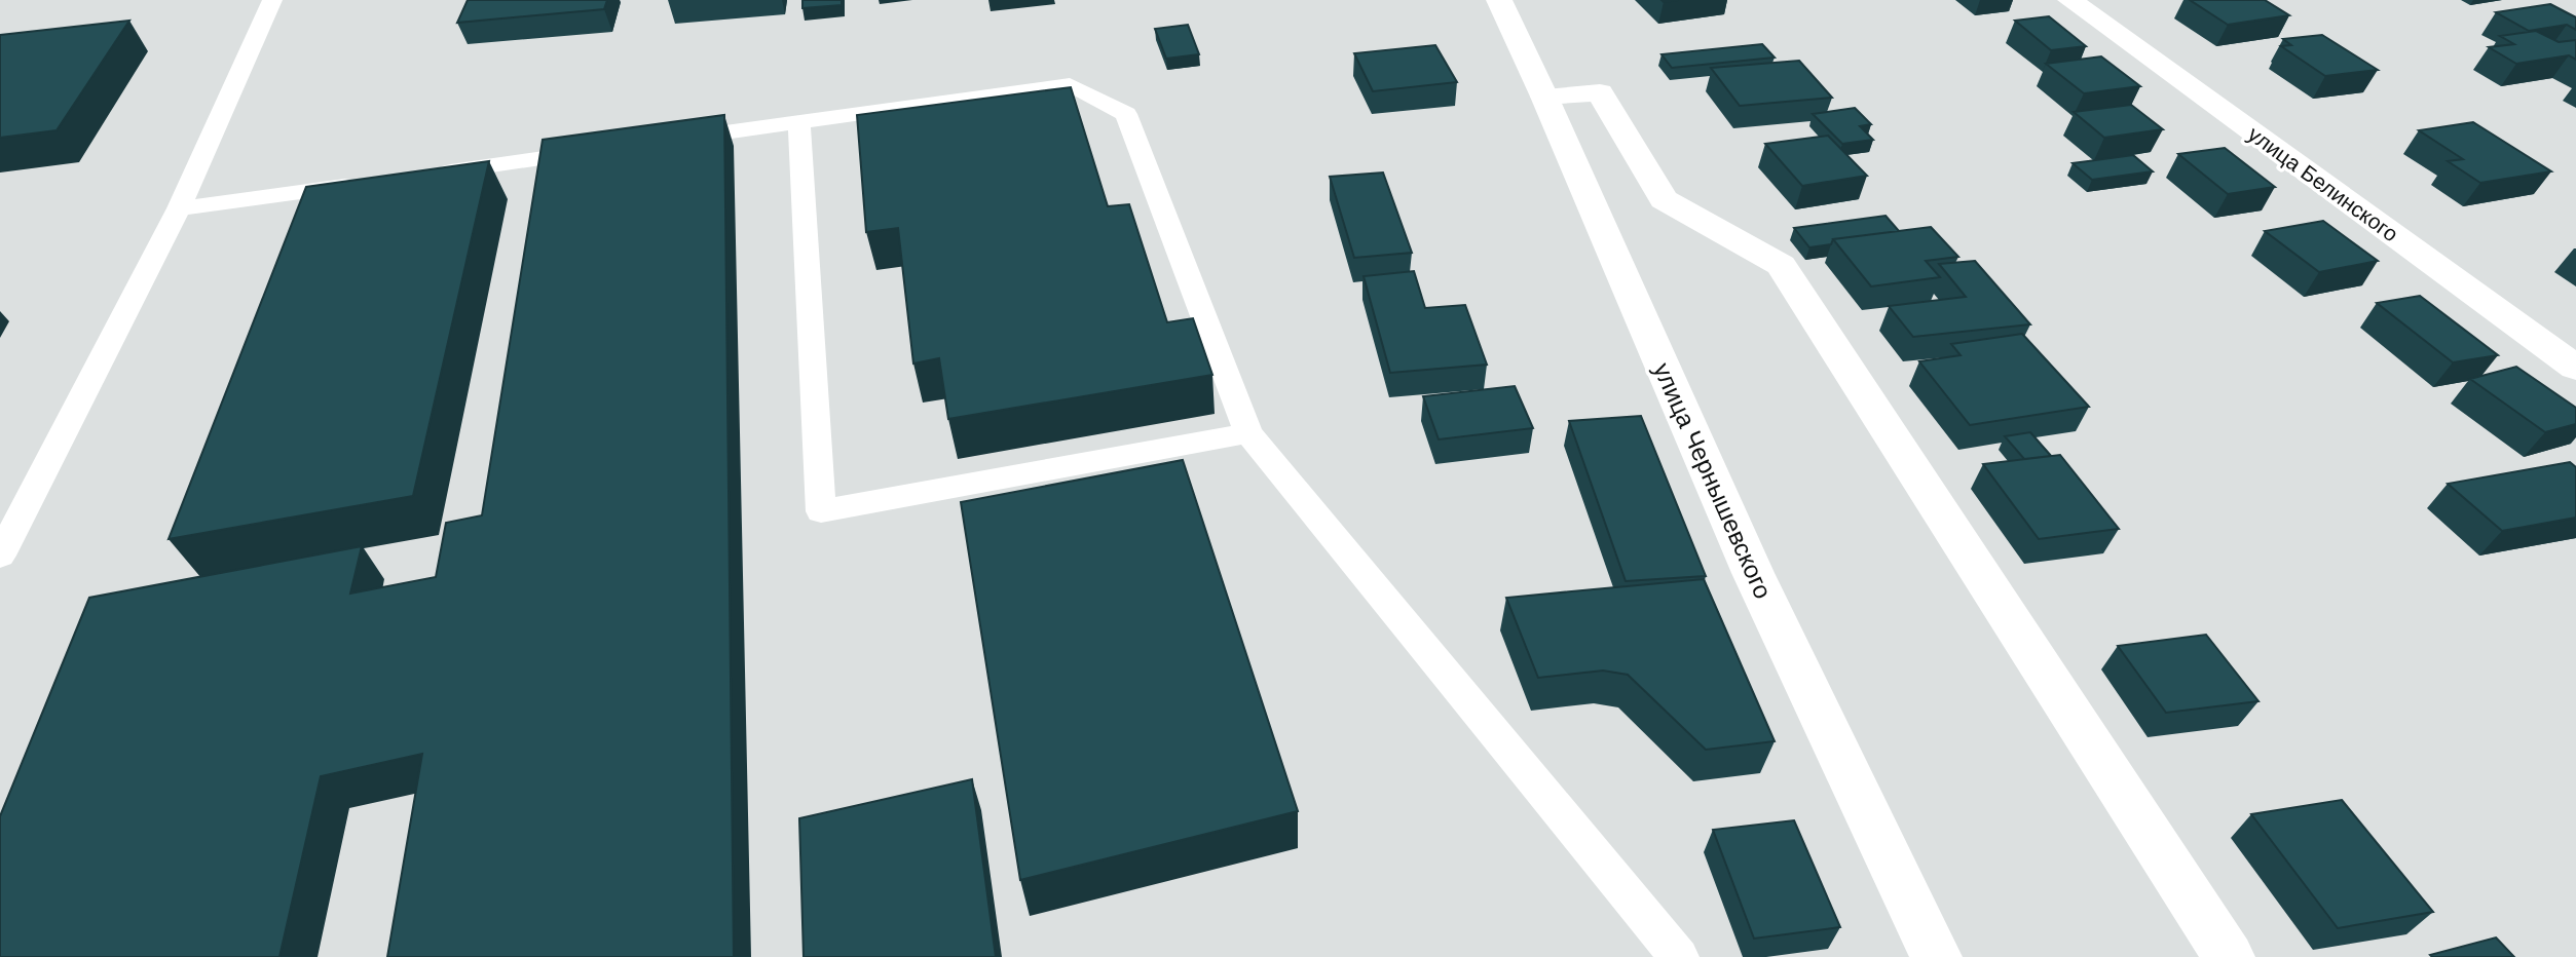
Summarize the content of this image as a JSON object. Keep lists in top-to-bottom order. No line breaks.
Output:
{"streets":{"street":["улица Белинского","улица Чернышевского"]}}
